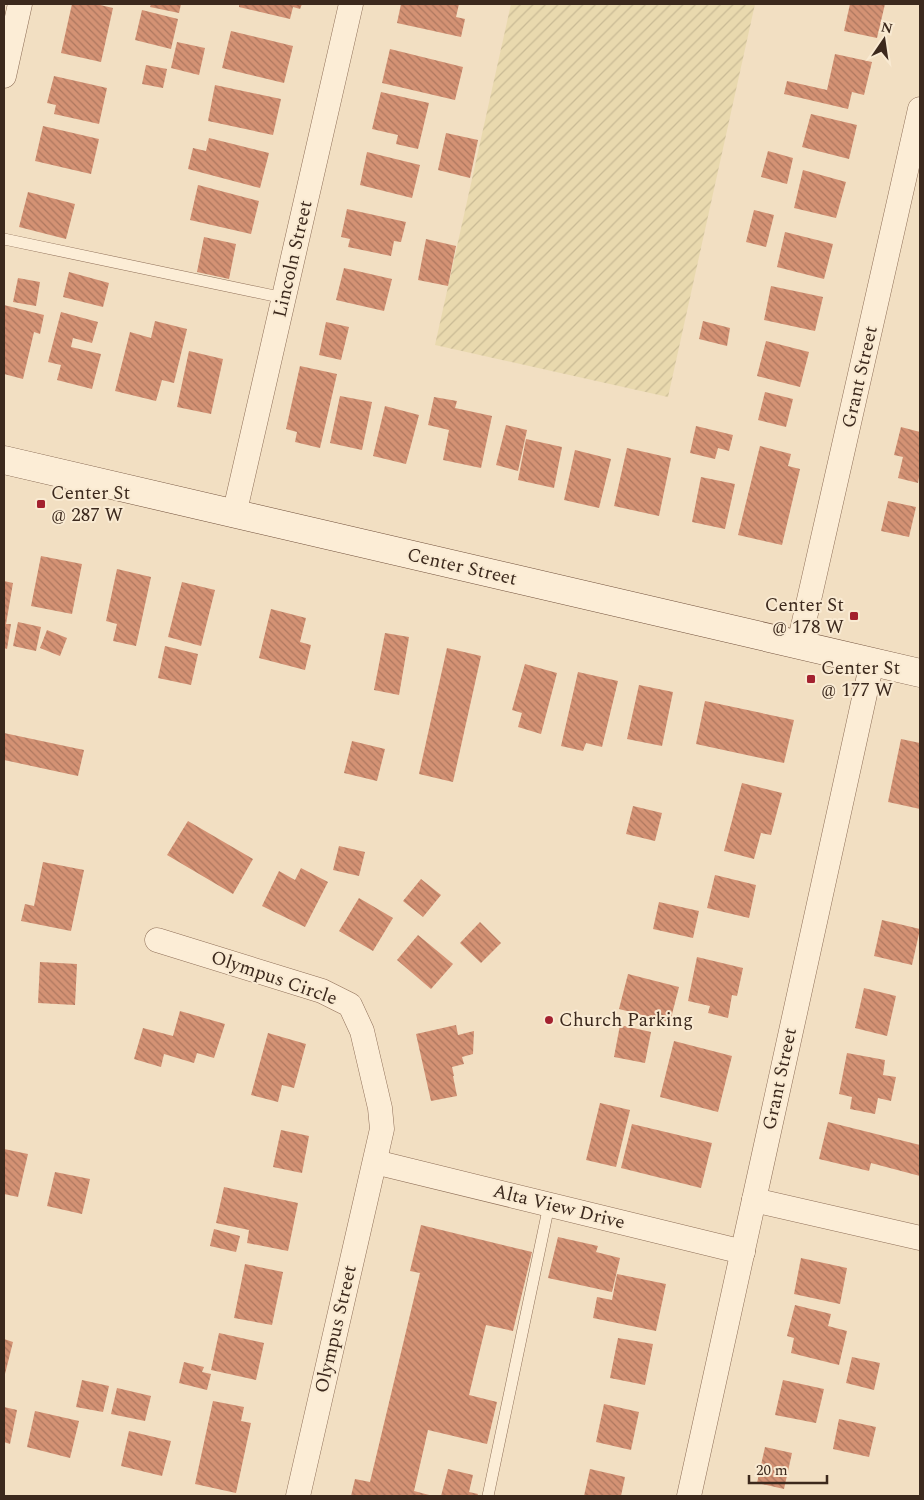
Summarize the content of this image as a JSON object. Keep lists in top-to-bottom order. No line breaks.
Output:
{"streets":{"main road":["Center Street"],"street":["Lincoln Street","Grant Street","Olympus Circle","Alta View Drive","Olympus Street"]},"crossings":[["Lincoln Street","Center Street"],["Grant Street","Center Street"],["Grant Street","Alta View Drive"],["Olympus Circle","Alta View Drive"],["Olympus Circle","Olympus Street"],["Alta View Drive","Olympus Street"]],"places":{"transit":["Center St @ 287 W","Center St @ 178 W","Center St @ 177 W"],"other":["Church Parking"]},"scale_bar":"20 m","north":"top"}
